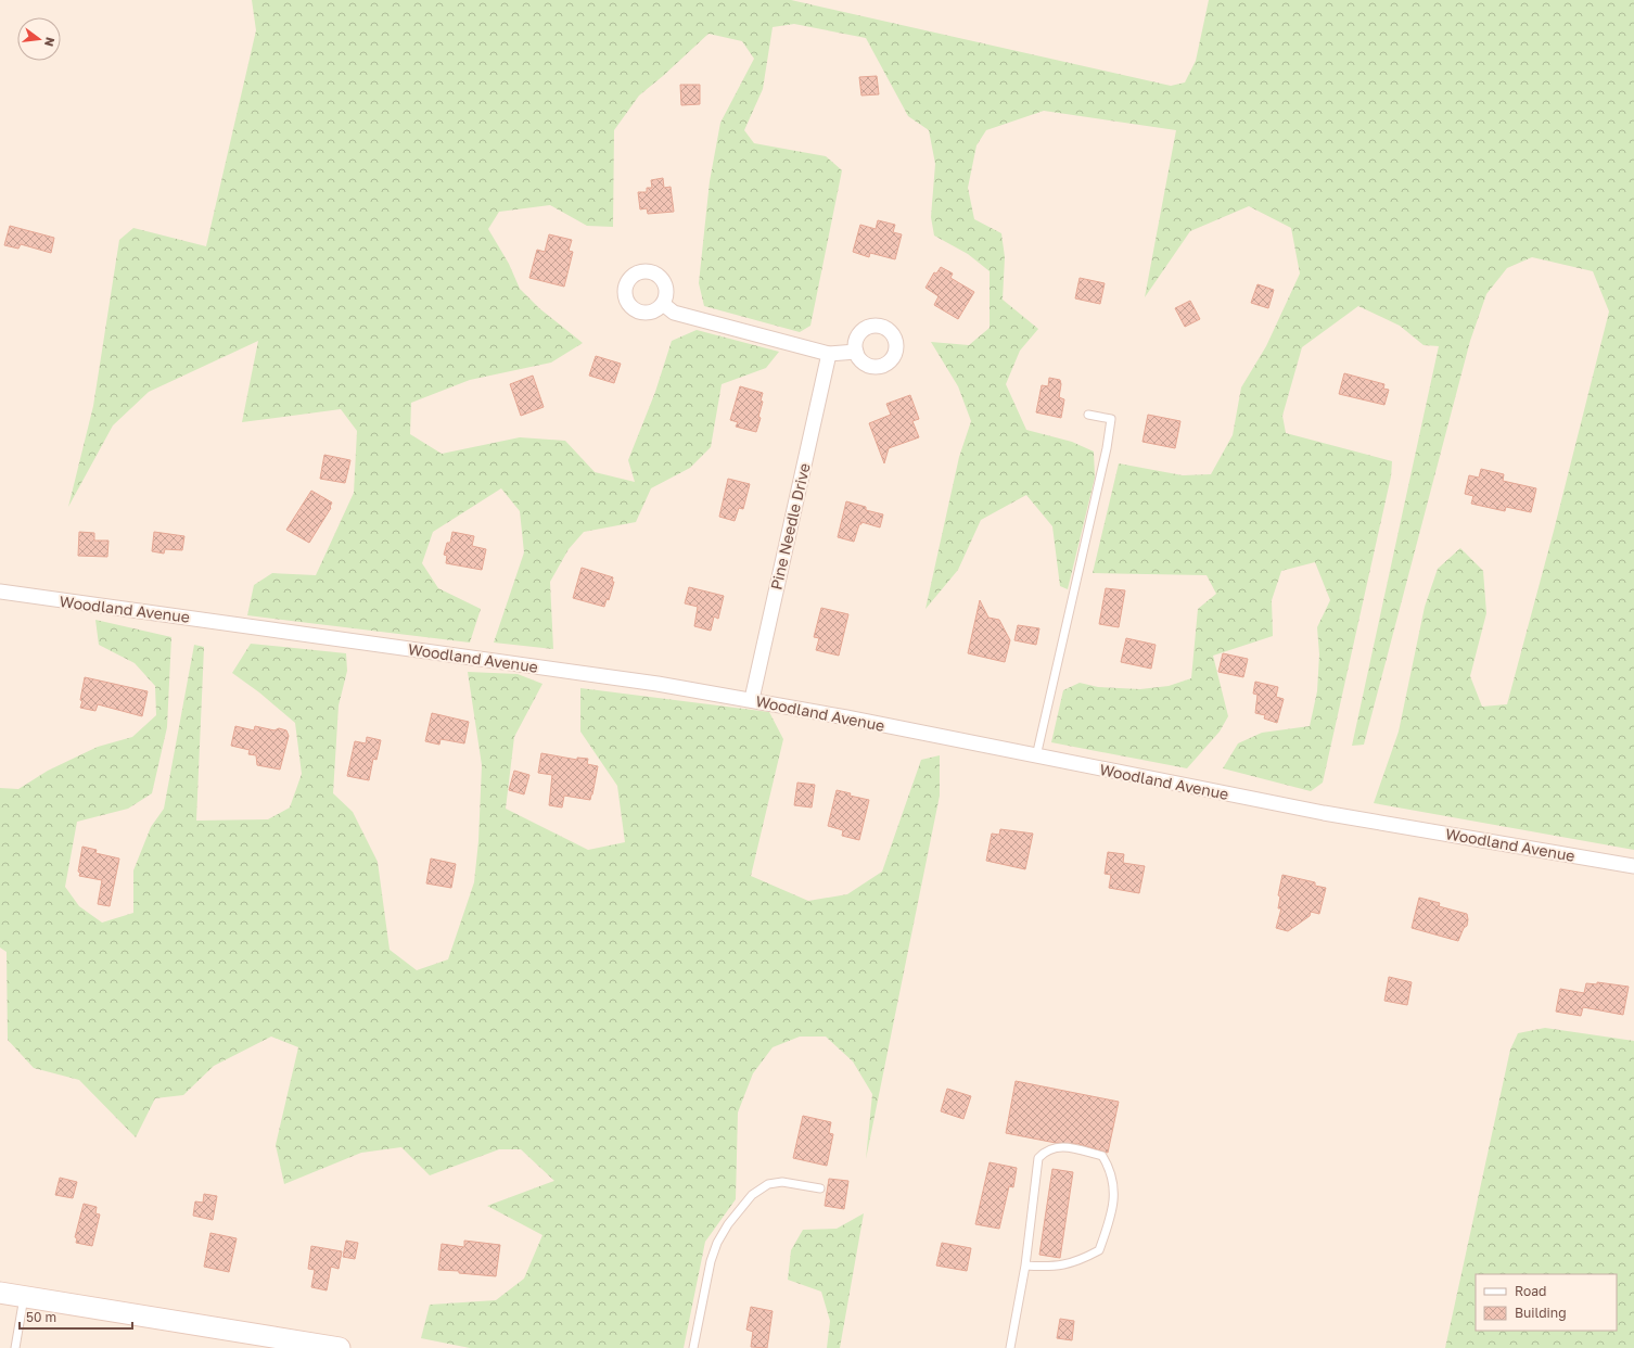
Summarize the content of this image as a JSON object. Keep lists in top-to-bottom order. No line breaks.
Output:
{"streets":{"street":["Pine Needle Drive","Woodland Avenue"]},"crossings":[["Pine Needle Drive","Woodland Avenue"]],"legend":["Road","Building"],"scale_bar":"50 m","north":"right"}
